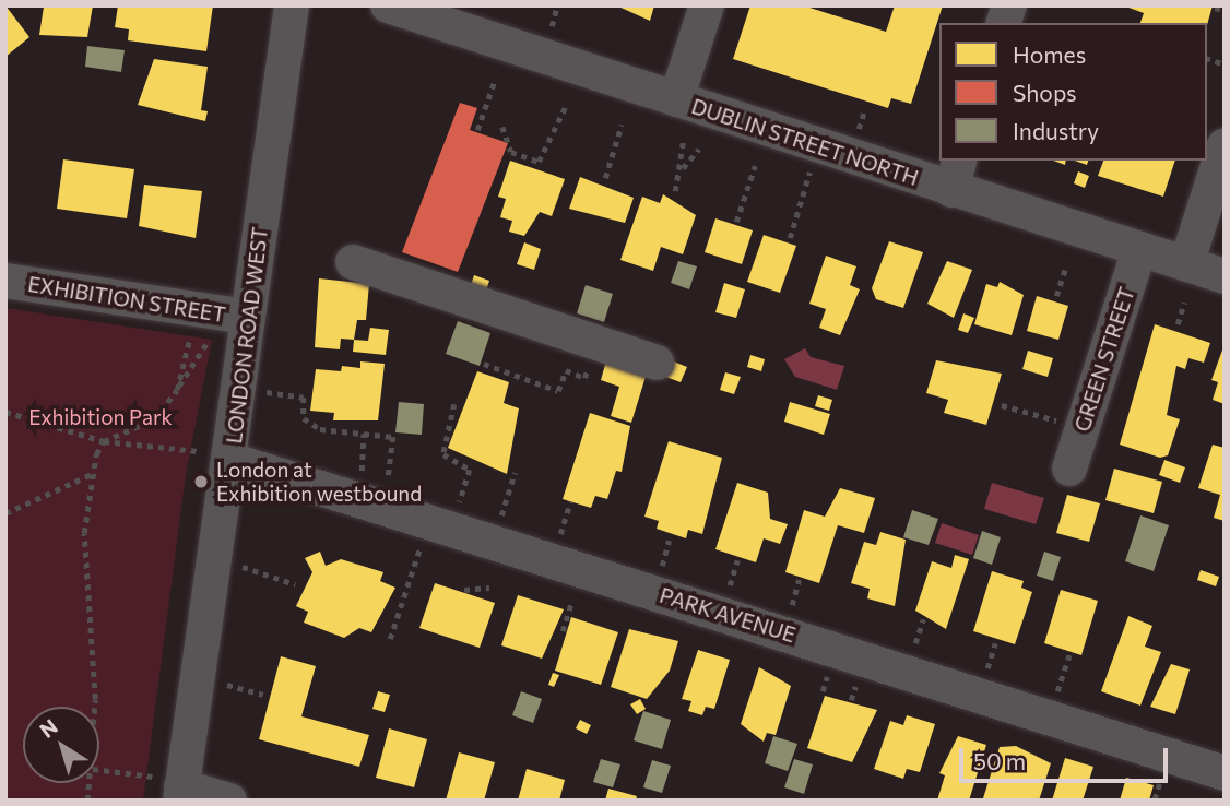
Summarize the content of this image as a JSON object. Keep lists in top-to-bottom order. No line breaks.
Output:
{"streets":{"street":["DUBLIN STREET NORTH","EXHIBITION STREET","LONDON ROAD WEST","GREEN STREET","PARK AVENUE"]},"crossings":[["DUBLIN STREET NORTH","GREEN STREET"],["EXHIBITION STREET","LONDON ROAD WEST"],["LONDON ROAD WEST","PARK AVENUE"]],"parks":["Exhibition Park"],"places":["London at Exhibition westbound"],"legend":["Homes","Shops","Industry"],"scale_bar":"50 m","north":"top left"}
